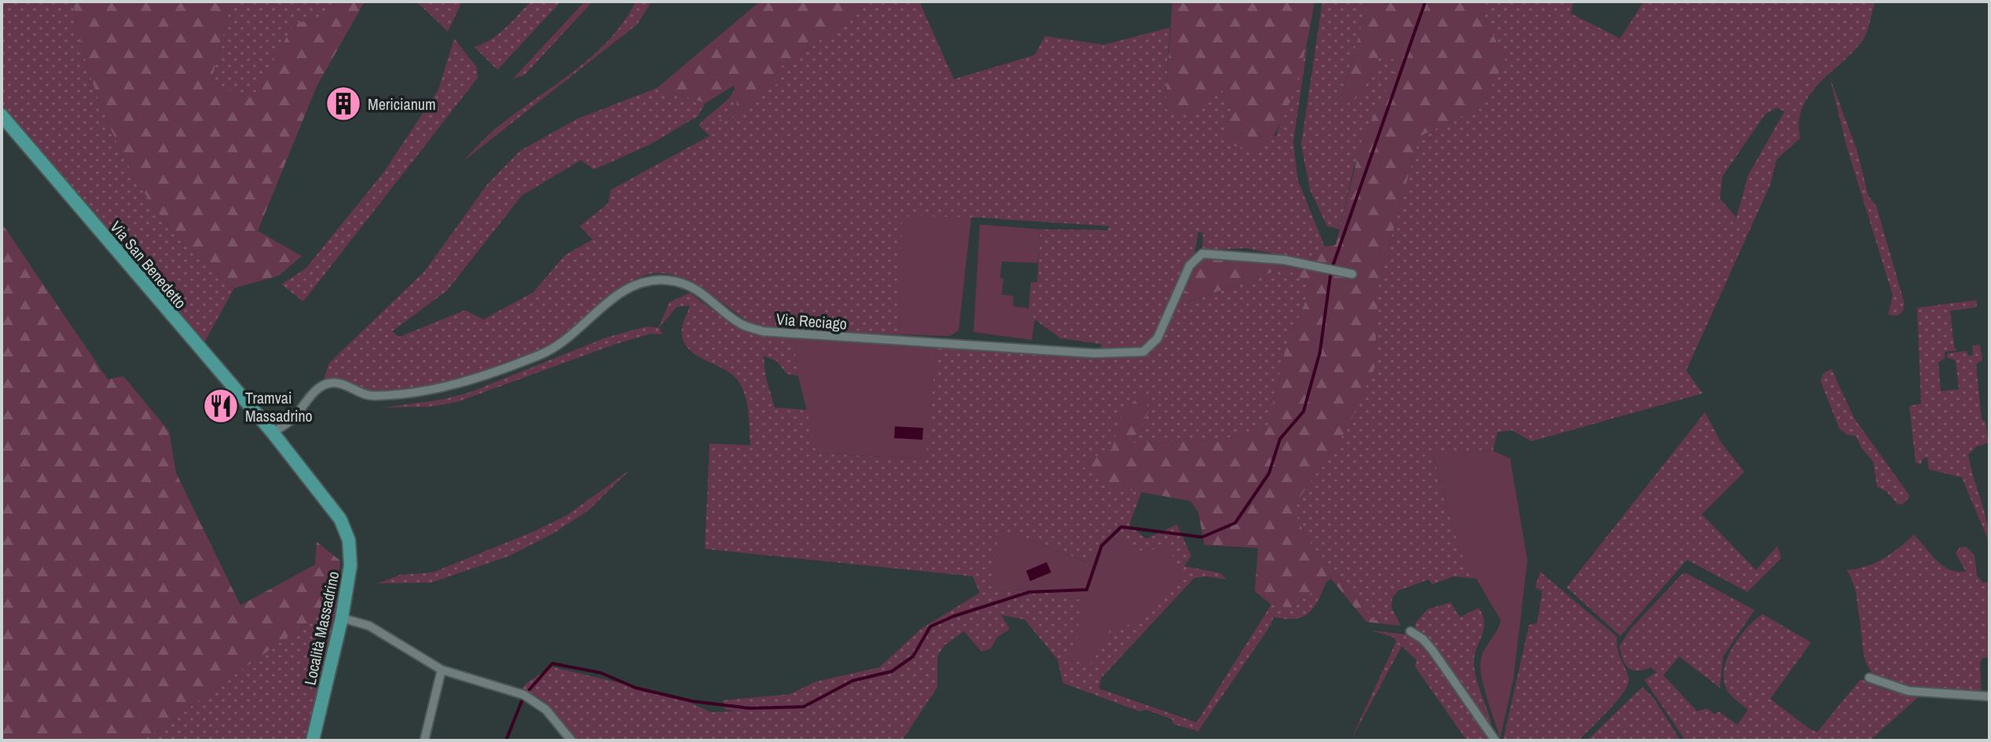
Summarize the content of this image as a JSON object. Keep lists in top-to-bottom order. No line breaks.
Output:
{"streets":{"main road":["Via San Benedetto","Località Massadrino"],"street":["Via Reciago"]},"crossings":[["Via San Benedetto","Via Reciago"],["Via San Benedetto","Località Massadrino"],["Via Reciago","Località Massadrino"]],"places":{"building":["Mericianum"],"restaurant":["Tramvai Massadrino"]}}
